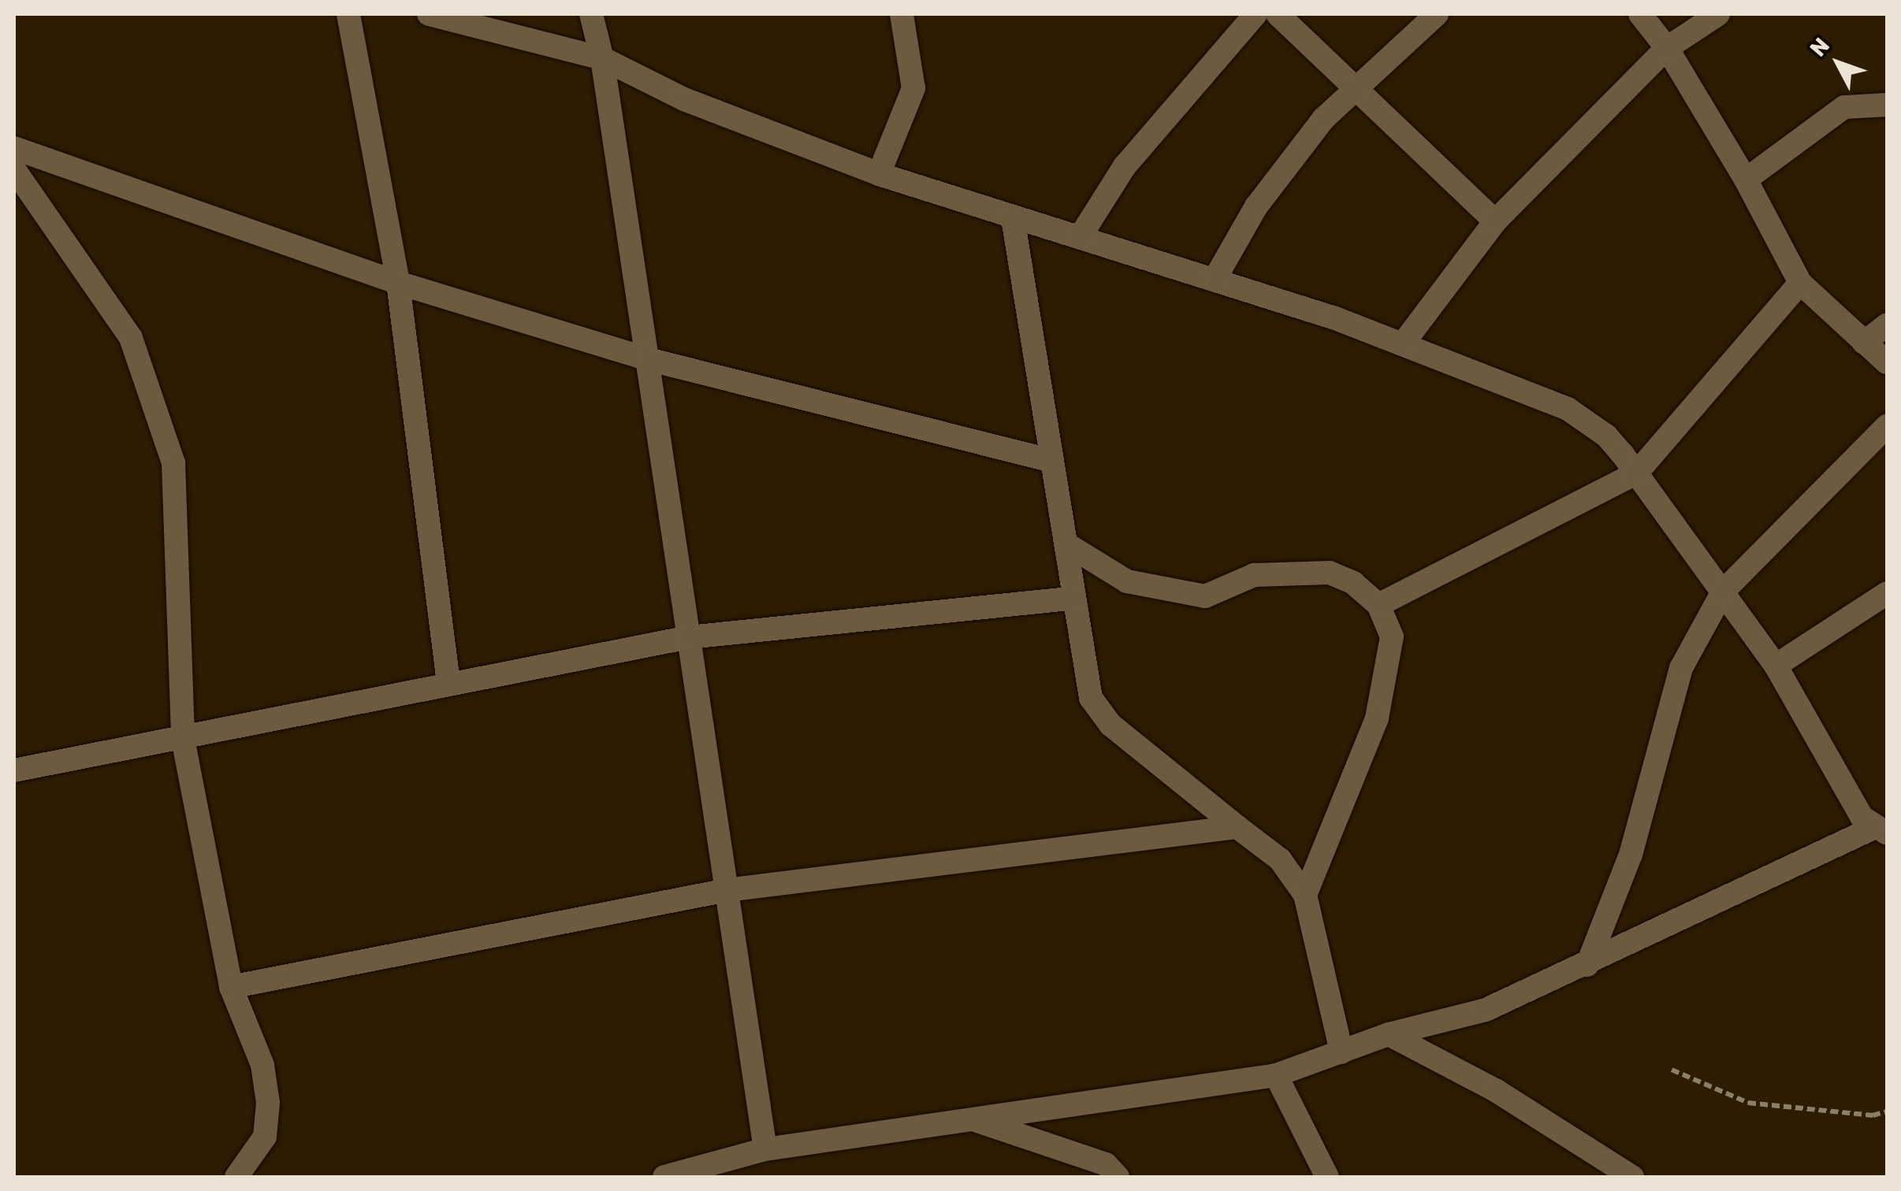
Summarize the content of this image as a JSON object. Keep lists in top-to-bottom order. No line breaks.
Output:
{"north":"top left"}
